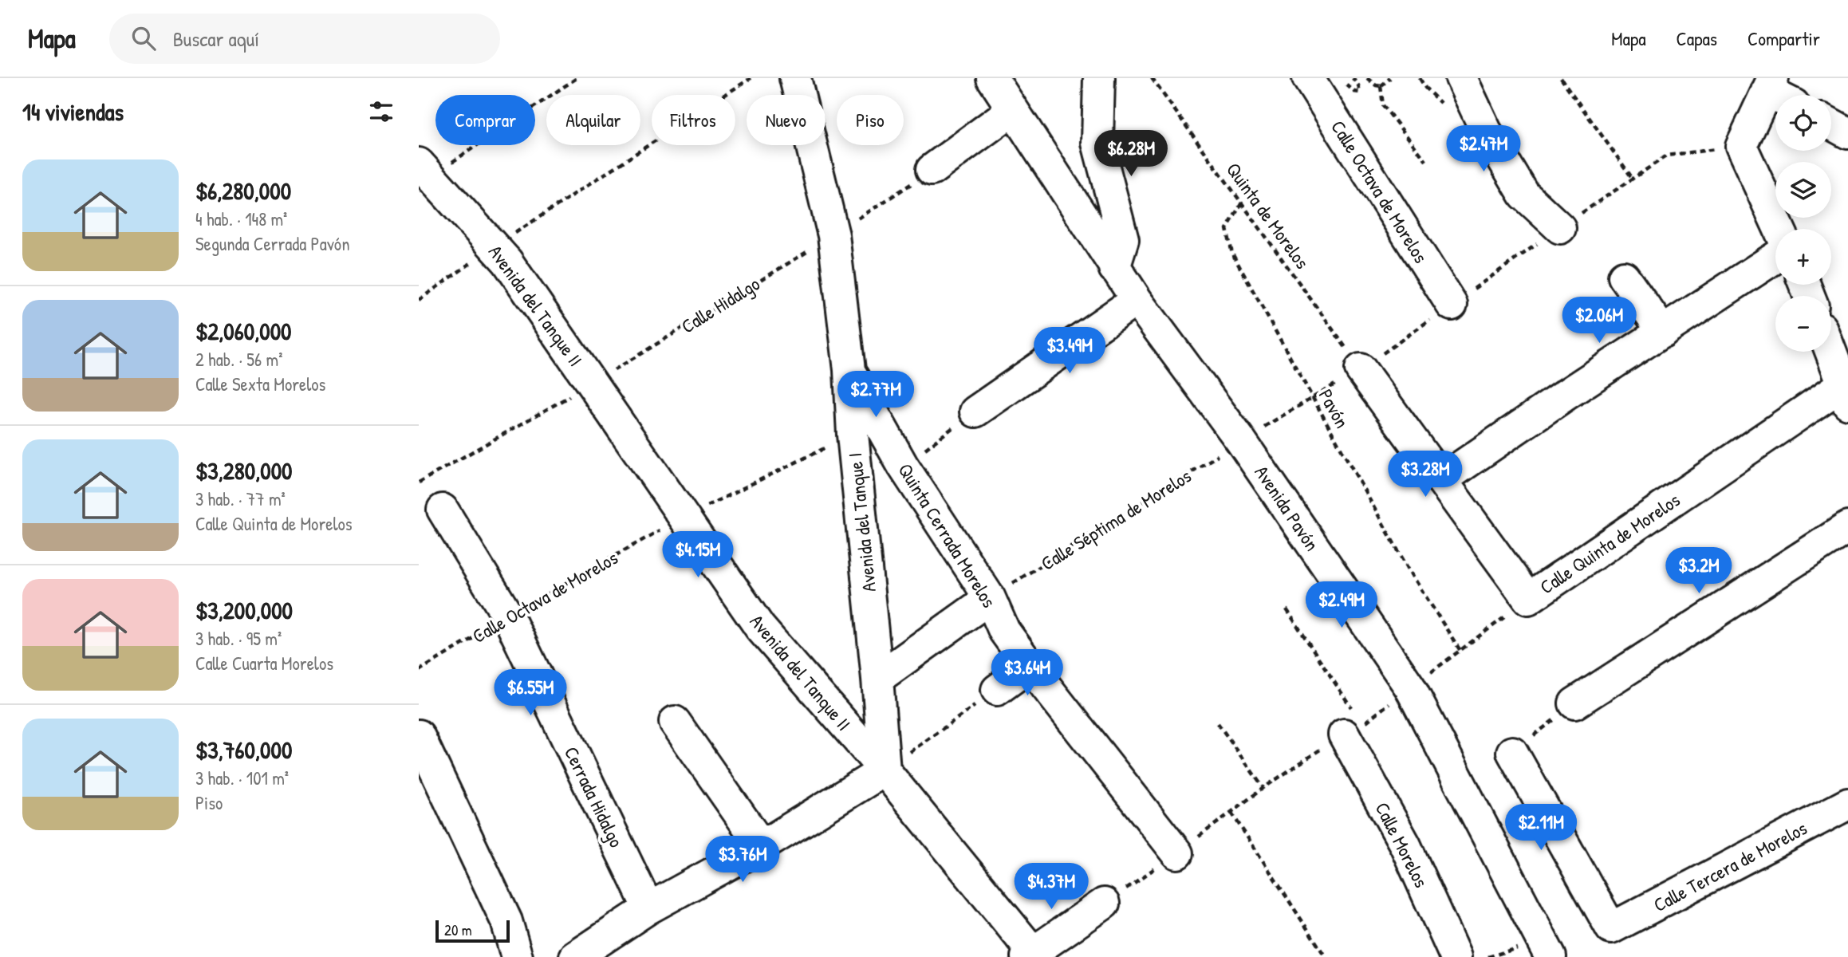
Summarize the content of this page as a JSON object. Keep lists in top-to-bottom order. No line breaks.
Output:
{"streets":{"street":["Calle Octava de Morelos","Avenida del Tanque II","Avenida Pavón","Avenida del Tanque I","Quinta Cerrada Morelos","Calle Quinta de Morelos","Cerrada Hidalgo","Calle Morelos","Calle Tercera de Morelos"],"path":["Quinta de Morelos","Calle Hidalgo","Pavón","Calle Séptima de Morelos"]},"crossings":[["Calle Octava de Morelos","Avenida del Tanque II"],["Calle Octava de Morelos","Avenida del Tanque I"],["Calle Octava de Morelos","Cerrada Hidalgo"],["Quinta de Morelos","Pavón"],["Quinta de Morelos","Calle Séptima de Morelos"],["Quinta de Morelos","Calle Quinta de Morelos"],["Calle Hidalgo","Avenida del Tanque II"],["Calle Hidalgo","Avenida del Tanque I"],["Avenida del Tanque II","Avenida del Tanque I"],["Pavón","Calle Séptima de Morelos"],["Avenida Pavón","Calle Séptima de Morelos"],["Calle Séptima de Morelos","Quinta Cerrada Morelos"],["Calle Séptima de Morelos","Calle Quinta de Morelos"],["Avenida del Tanque I","Quinta Cerrada Morelos"]],"scale_bar":"20 m","page":{"header":"Mapa","search":"Buscar aquí","nav":["Mapa","Capas","Compartir"],"heading":"14 viviendas","map_buttons":["+","−"],"chip":["Comprar","Alquilar","Filtros","Nuevo","Piso"],"price":["$2.47M","$6.28M","$2.06M","$3.49M","$2.77M","$3.28M","$4.15M","$3.2M","$2.49M","$3.64M","$6.55M","$2.11M","$3.76M","$4.37M"],"list":[{"name":"$6,280,000","note":"4 hab. · 148 m² · Segunda Cerrada Pavón"},{"name":"$2,060,000","note":"2 hab. · 56 m² · Calle Sexta Morelos"},{"name":"$3,280,000","note":"3 hab. · 77 m² · Calle Quinta de Morelos"},{"name":"$3,200,000","note":"3 hab. · 95 m² · Calle Cuarta Morelos"},{"name":"$3,760,000","note":"3 hab. · 101 m² · Piso"}],"scale":"20 m"}}
